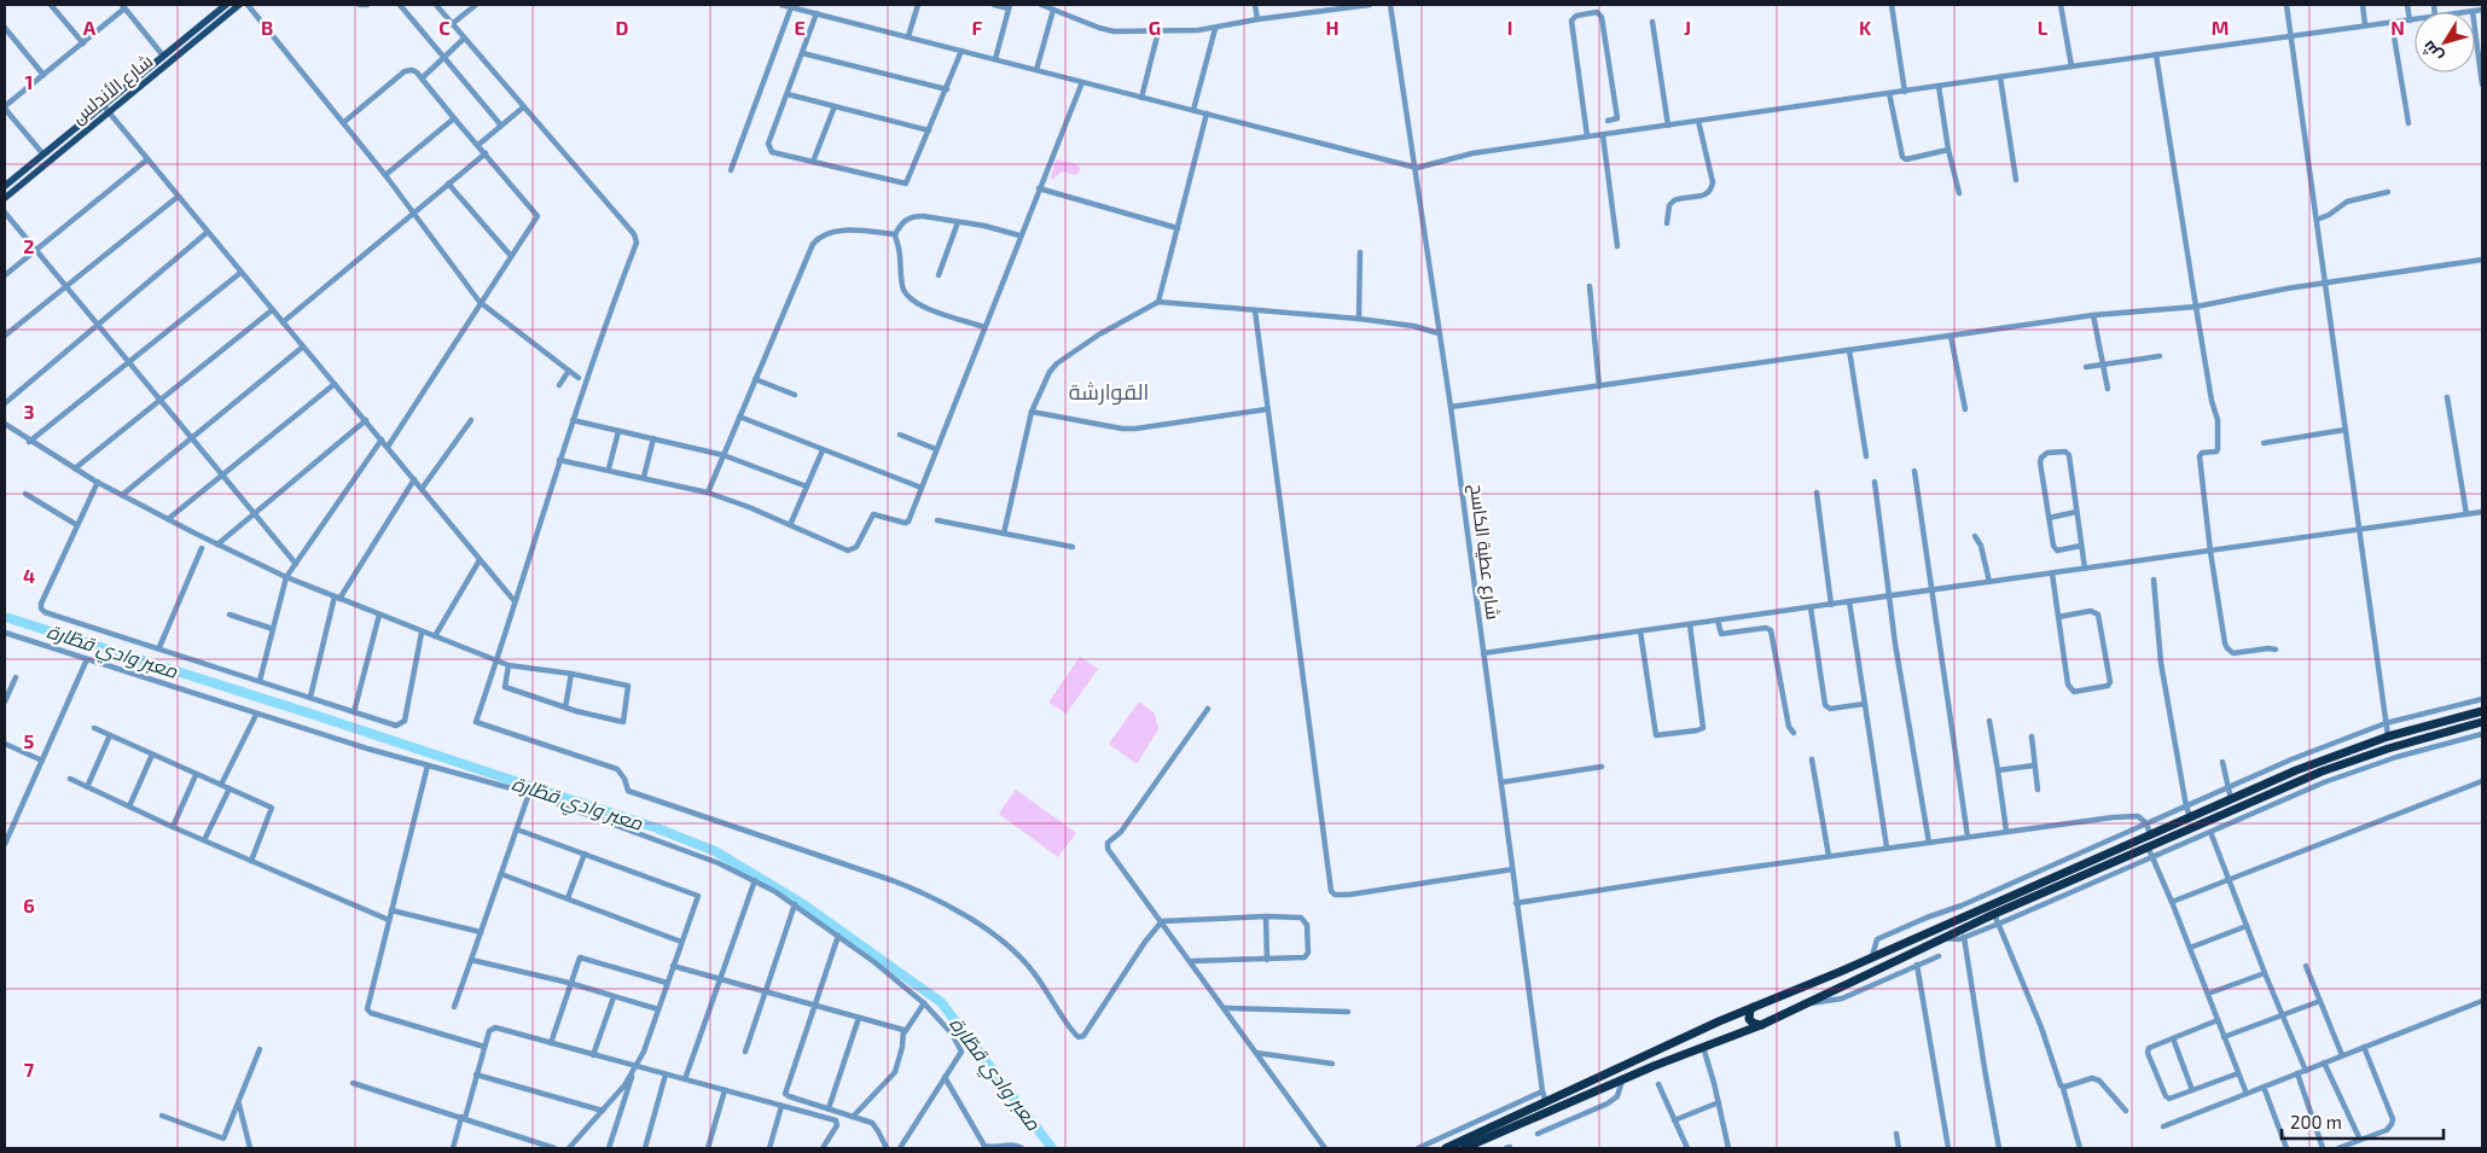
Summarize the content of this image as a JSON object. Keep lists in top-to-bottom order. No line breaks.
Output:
{"streets":{"main road":["شارع الأندلس"],"street":["شارع عطية الكاسح"]},"districts":["القوارشة"],"water":["معبر وادي قطّارة"],"scale_bar":"200 m","north":"bottom left","grid":{"columns":["A","B","C","D","E","F","G","H","I","J","K","L","M","N"],"rows":["1","2","3","4","5","6","7"]}}
